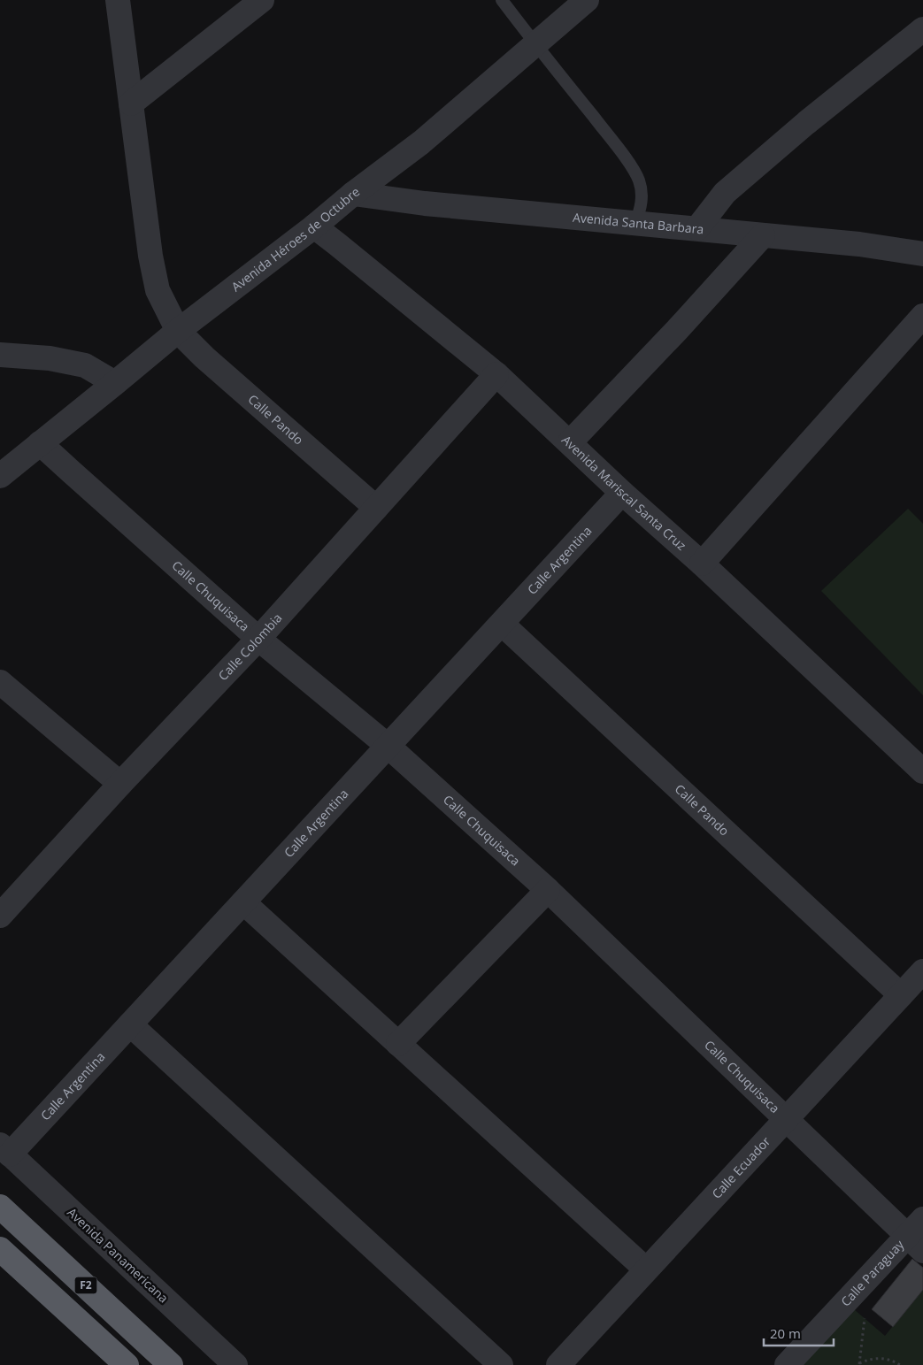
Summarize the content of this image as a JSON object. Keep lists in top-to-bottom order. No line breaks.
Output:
{"streets":{"highway":["F2"],"street":["Avenida Santa Barbara","Avenida Héroes de Octubre","Calle Pando","Avenida Mariscal Santa Cruz","Calle Argentina","Calle Chuquisaca","Calle Colombia","Calle Ecuador","Avenida Panamericana","Calle Paraguay"]},"crossings":[["Avenida Santa Barbara","Avenida Héroes de Octubre"],["Avenida Héroes de Octubre","Calle Pando"],["Avenida Héroes de Octubre","Avenida Mariscal Santa Cruz"],["Avenida Héroes de Octubre","Calle Chuquisaca"],["Calle Pando","Calle Argentina"],["Calle Pando","Calle Colombia"],["Calle Pando","Calle Ecuador"],["Avenida Mariscal Santa Cruz","Calle Argentina"],["Avenida Mariscal Santa Cruz","Calle Colombia"],["Calle Argentina","Calle Chuquisaca"],["Calle Argentina","Avenida Panamericana"],["Calle Chuquisaca","Calle Colombia"],["Calle Chuquisaca","Calle Ecuador"],["Calle Chuquisaca","Calle Paraguay"]],"scale_bar":"20 m"}
